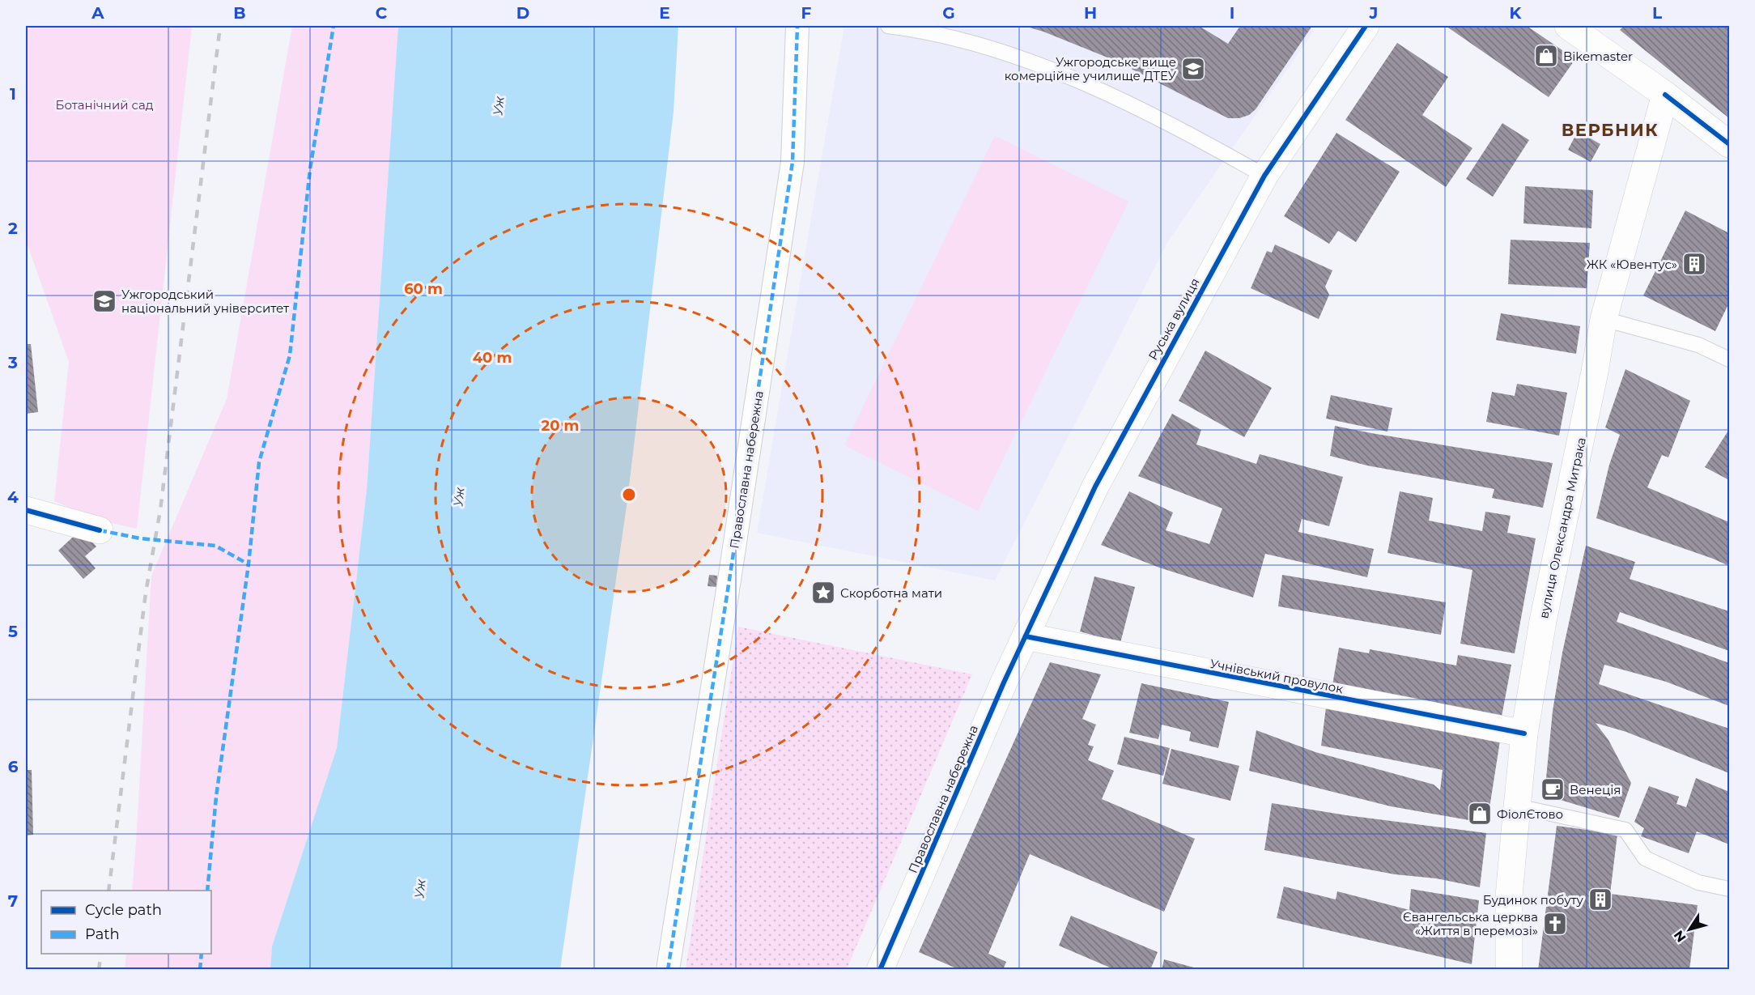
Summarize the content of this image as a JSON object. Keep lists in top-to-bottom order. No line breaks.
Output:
{"streets":{"street":["Руська вулиця","Православна набережна","вулиця Олександра Митрака","Учнівський провулок"]},"crossings":[["Руська вулиця","Православна набережна"],["Руська вулиця","Учнівський провулок"],["Православна набережна","Учнівський провулок"],["вулиця Олександра Митрака","Учнівський провулок"]],"districts":["ВЕРБНИК"],"water":["Уж"],"parks":["Ботанічний сад"],"places":{"shop":["Bikemaster","ФіолЄтово"],"school or university":["Ужгородське вище комерційне училище ДТЕУ","Ужгородський національний університет"],"building":["ЖК «Ювентус»","Будинок побуту"],"place":["Скорботна мати"],"cafe":["Венеція"],"church":["Євангельська церква «Життя в перемозі»"]},"legend":["Cycle path","Path"],"north":"bottom left","grid":{"columns":["A","B","C","D","E","F","G","H","I","J","K","L"],"rows":["1","2","3","4","5","6","7"]},"rings":["60 m","40 m","20 m"]}
